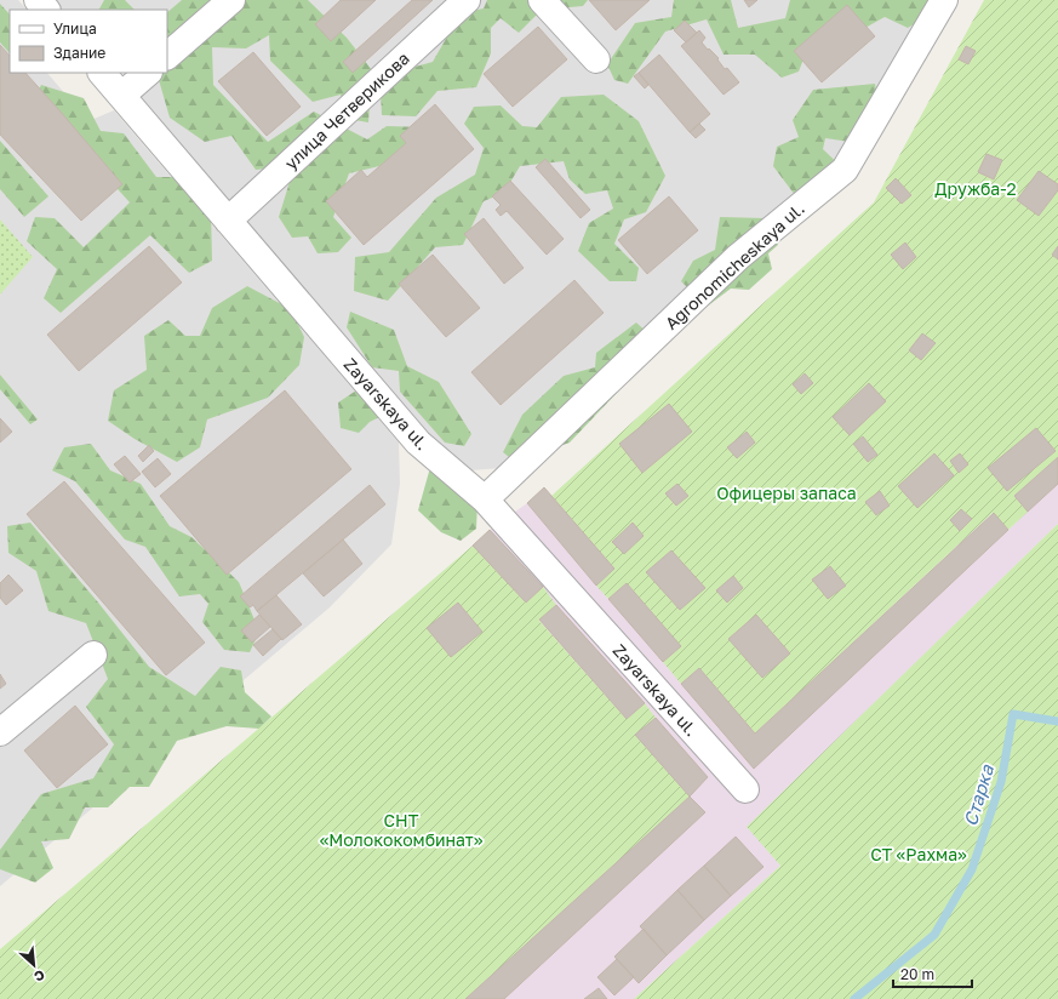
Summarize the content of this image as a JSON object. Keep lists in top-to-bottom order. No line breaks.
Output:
{"streets":{"street":["улица Четверикова","Agronomicheskaya ul.","Zayarskaya ul."]},"crossings":[["улица Четверикова","Zayarskaya ul."],["Agronomicheskaya ul.","Zayarskaya ul."]],"water":["Старка"],"parks":["Дружба-2","Офицеры запаса","СНТ «Молококомбинат»","СТ «Рахма»"],"legend":["Улица","Здание"],"scale_bar":"20 m","north":"bottom right"}
